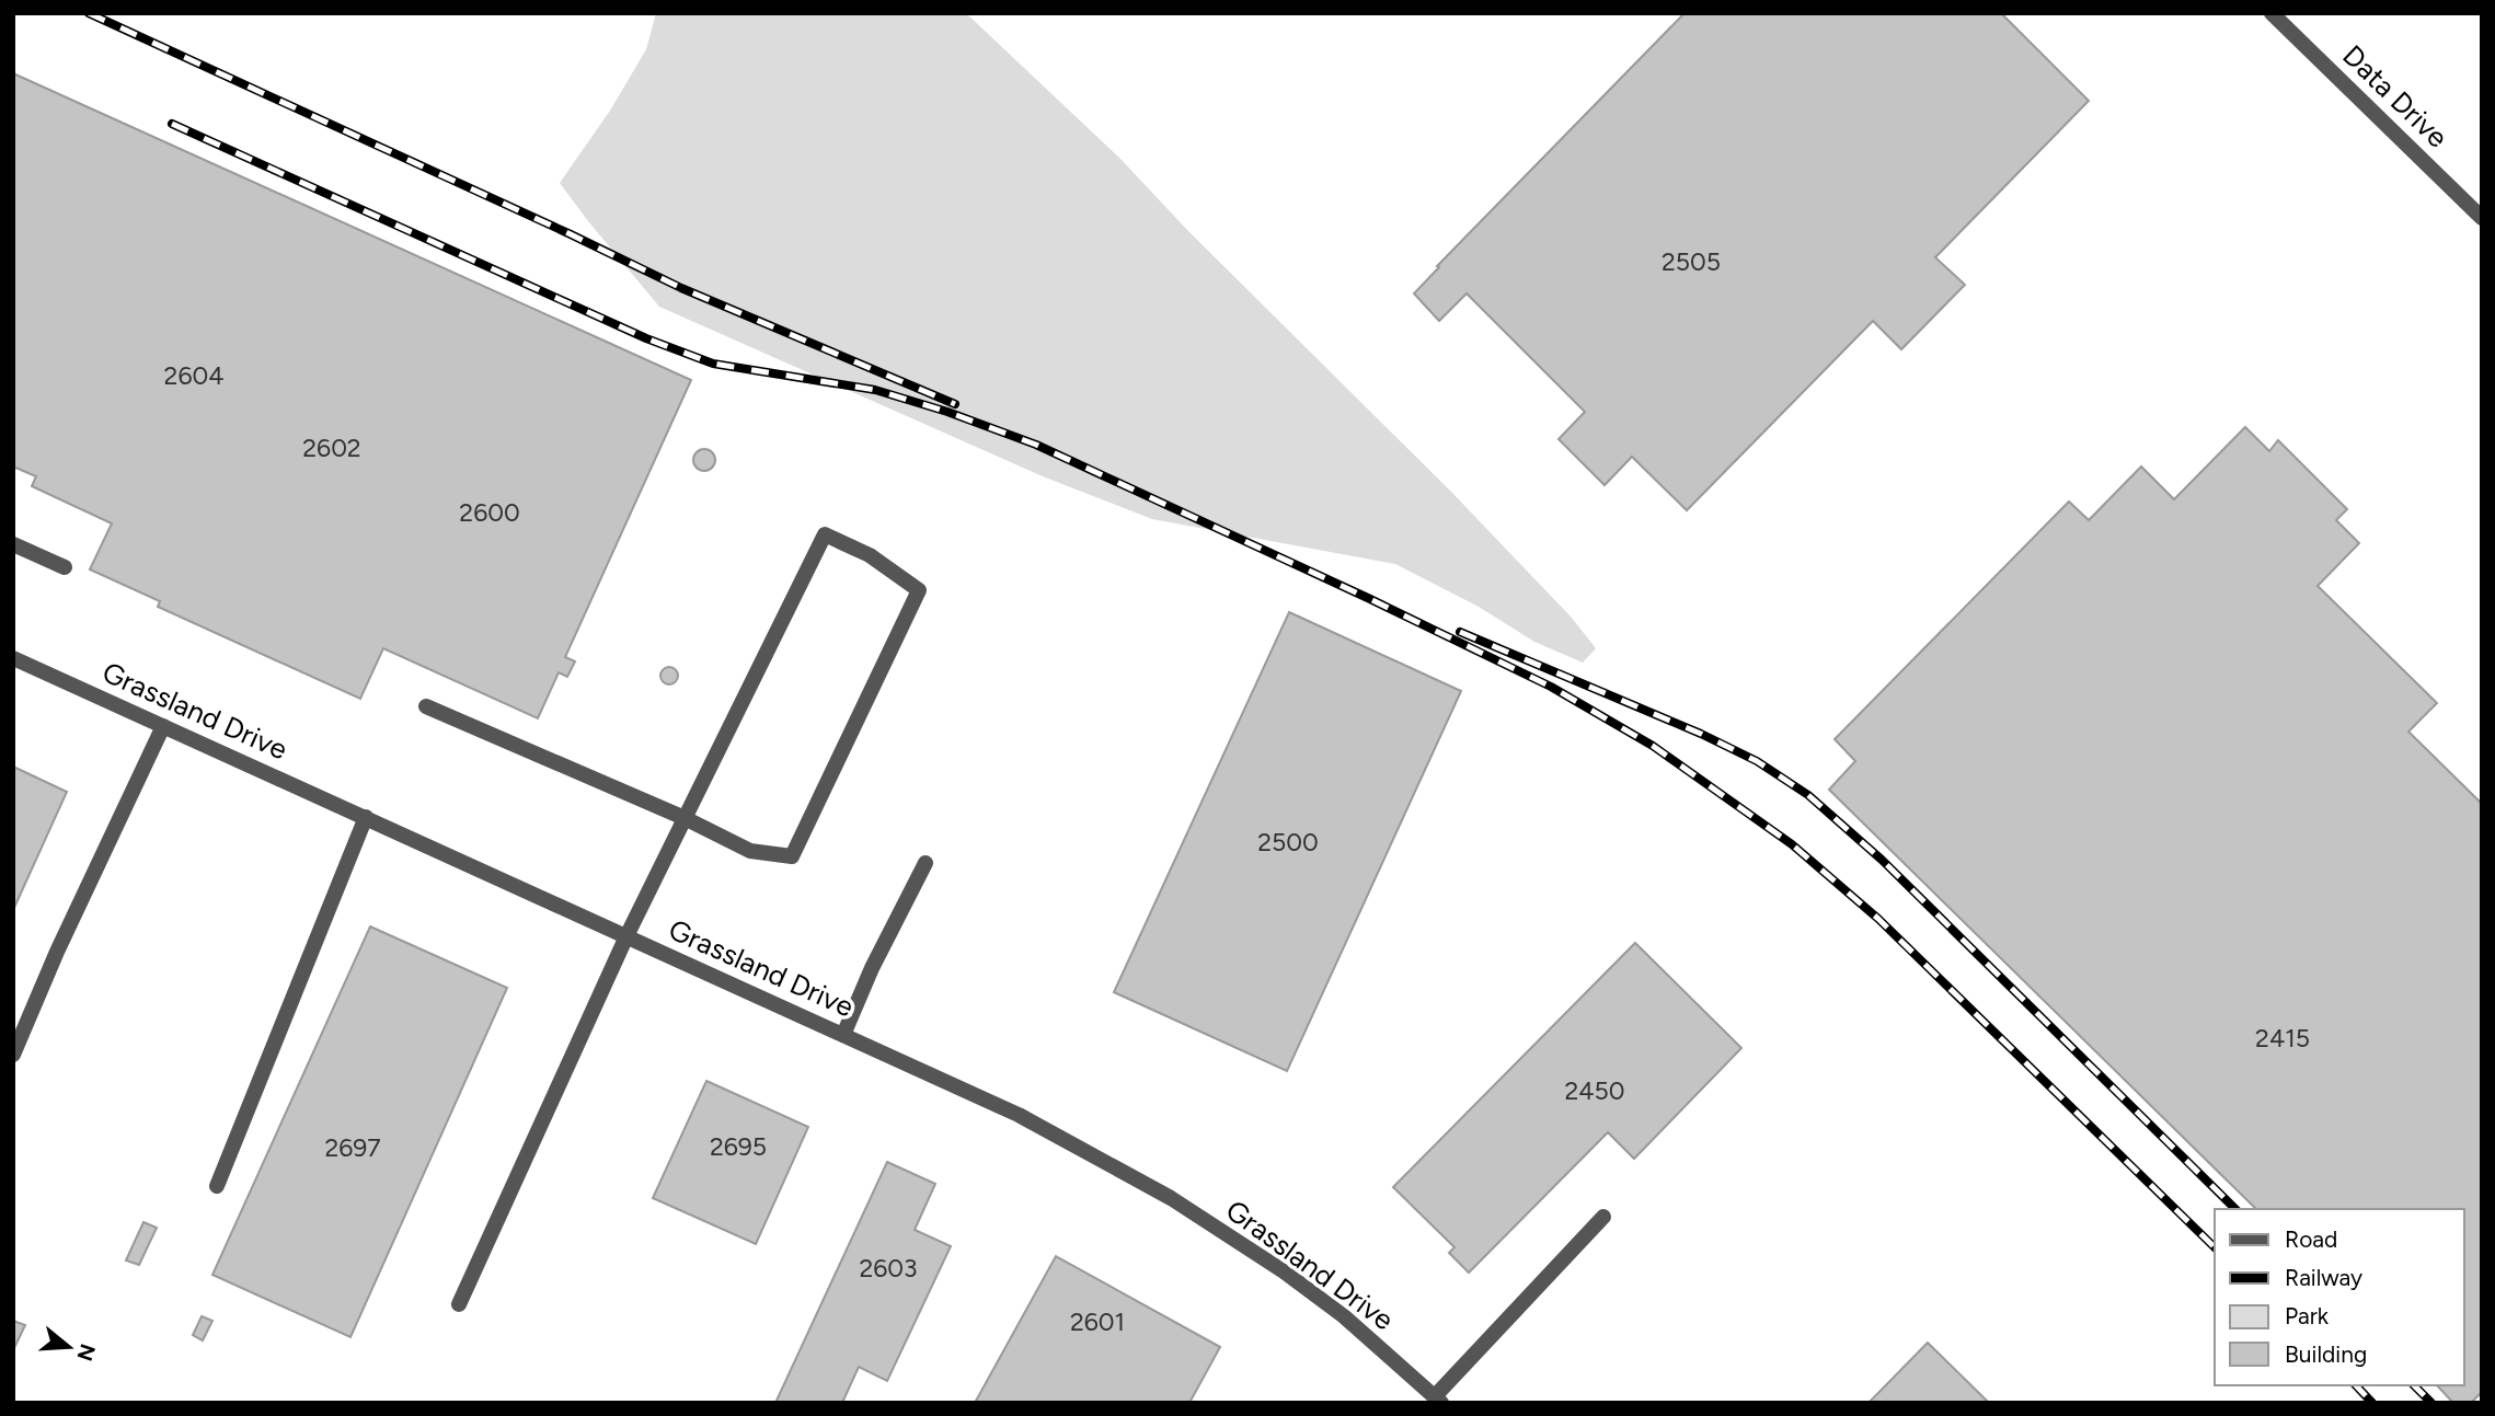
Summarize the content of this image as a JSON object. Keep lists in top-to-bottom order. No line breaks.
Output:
{"streets":{"street":["Data Drive","Grassland Drive"]},"house_numbers":["2505","2604","2602","2600","2500","2415","2450","2695","2697","2603","2601"],"legend":["Road","Railway","Park","Building"],"north":"right"}
